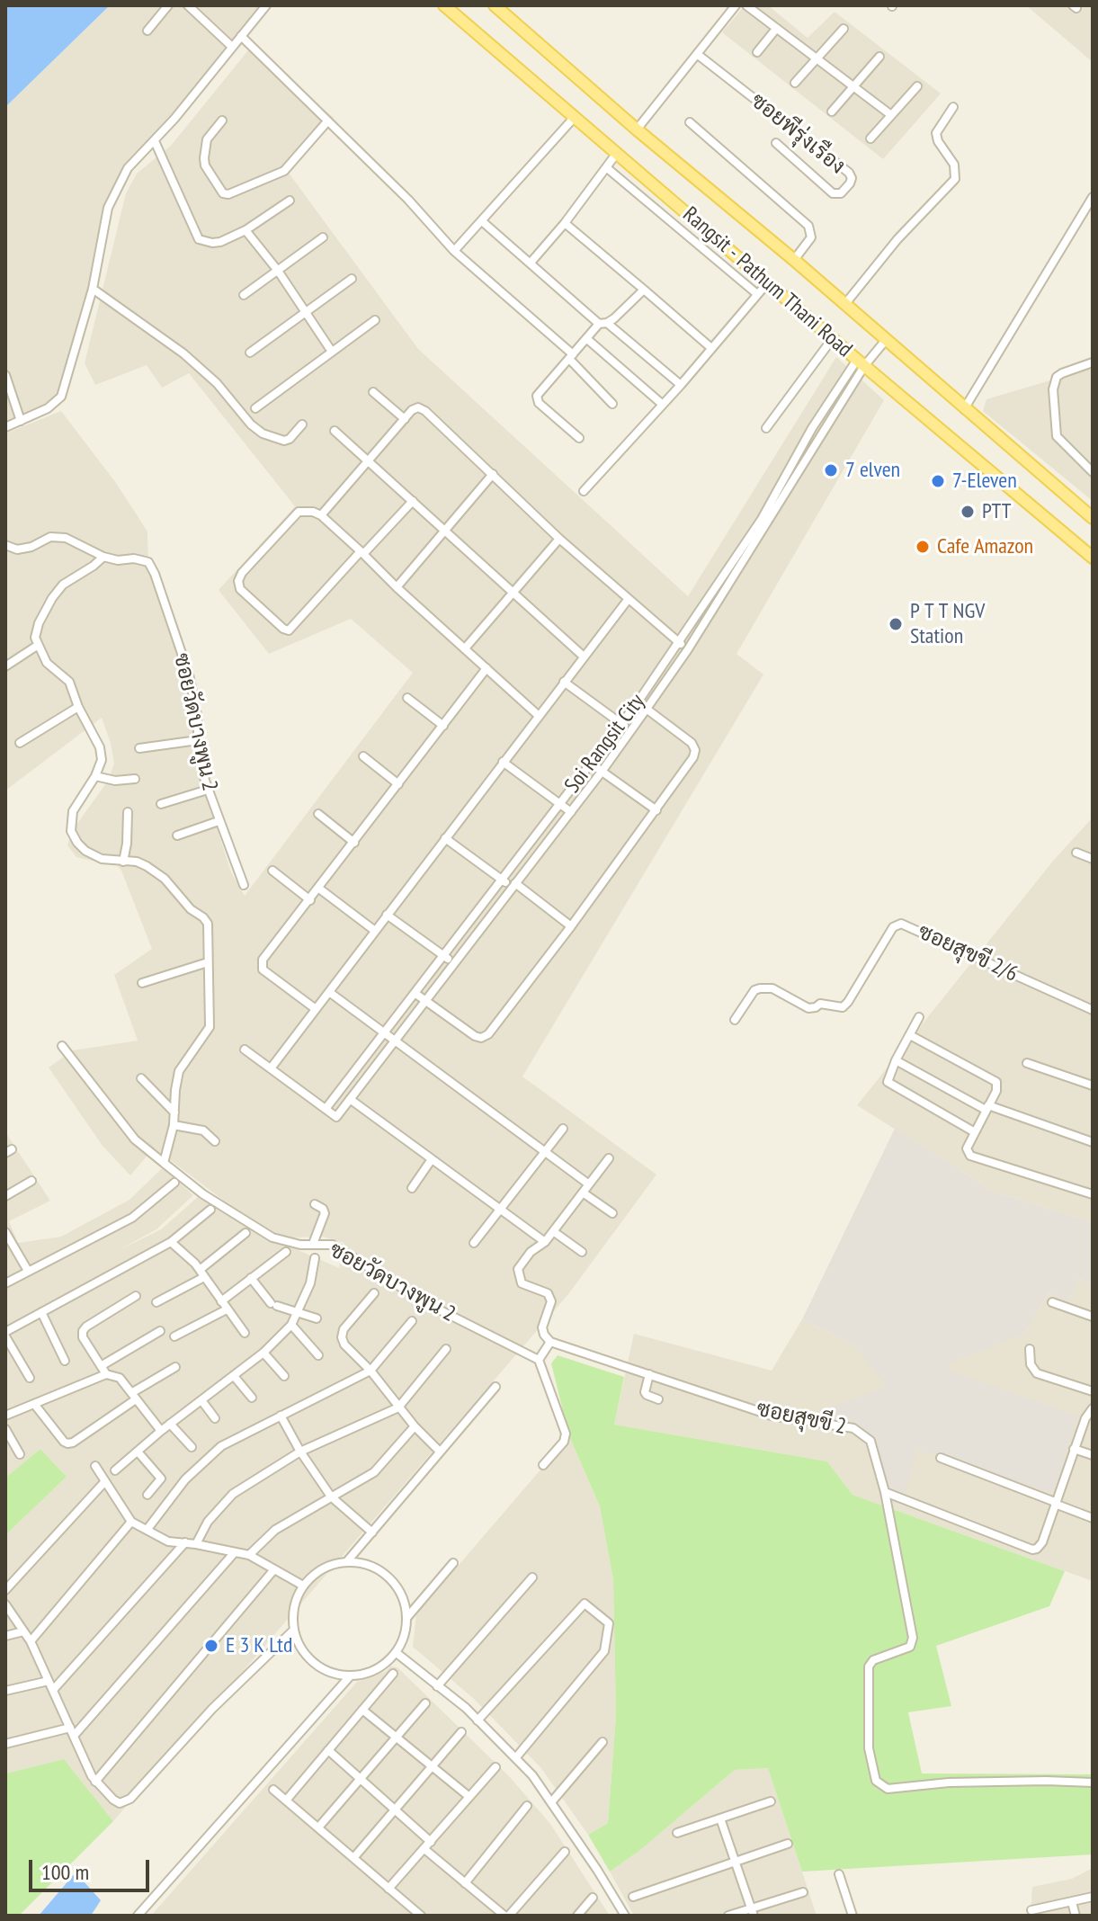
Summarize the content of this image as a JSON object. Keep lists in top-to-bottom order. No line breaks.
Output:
{"streets":{"main road":["Rangsit - Pathum Thani Road"],"street":["ซอยพีรุ่งเรือง","ซอยวัดบางพูน 2","Soi Rangsit City","ซอยสุขขี 2/6","ซอยสุขขี 2"]},"crossings":[["Rangsit - Pathum Thani Road","Soi Rangsit City"]],"places":["7 elven","7-Eleven","PTT","Cafe Amazon","P T T NGV Station","E 3 K Ltd"],"scale_bar":"100 m"}
